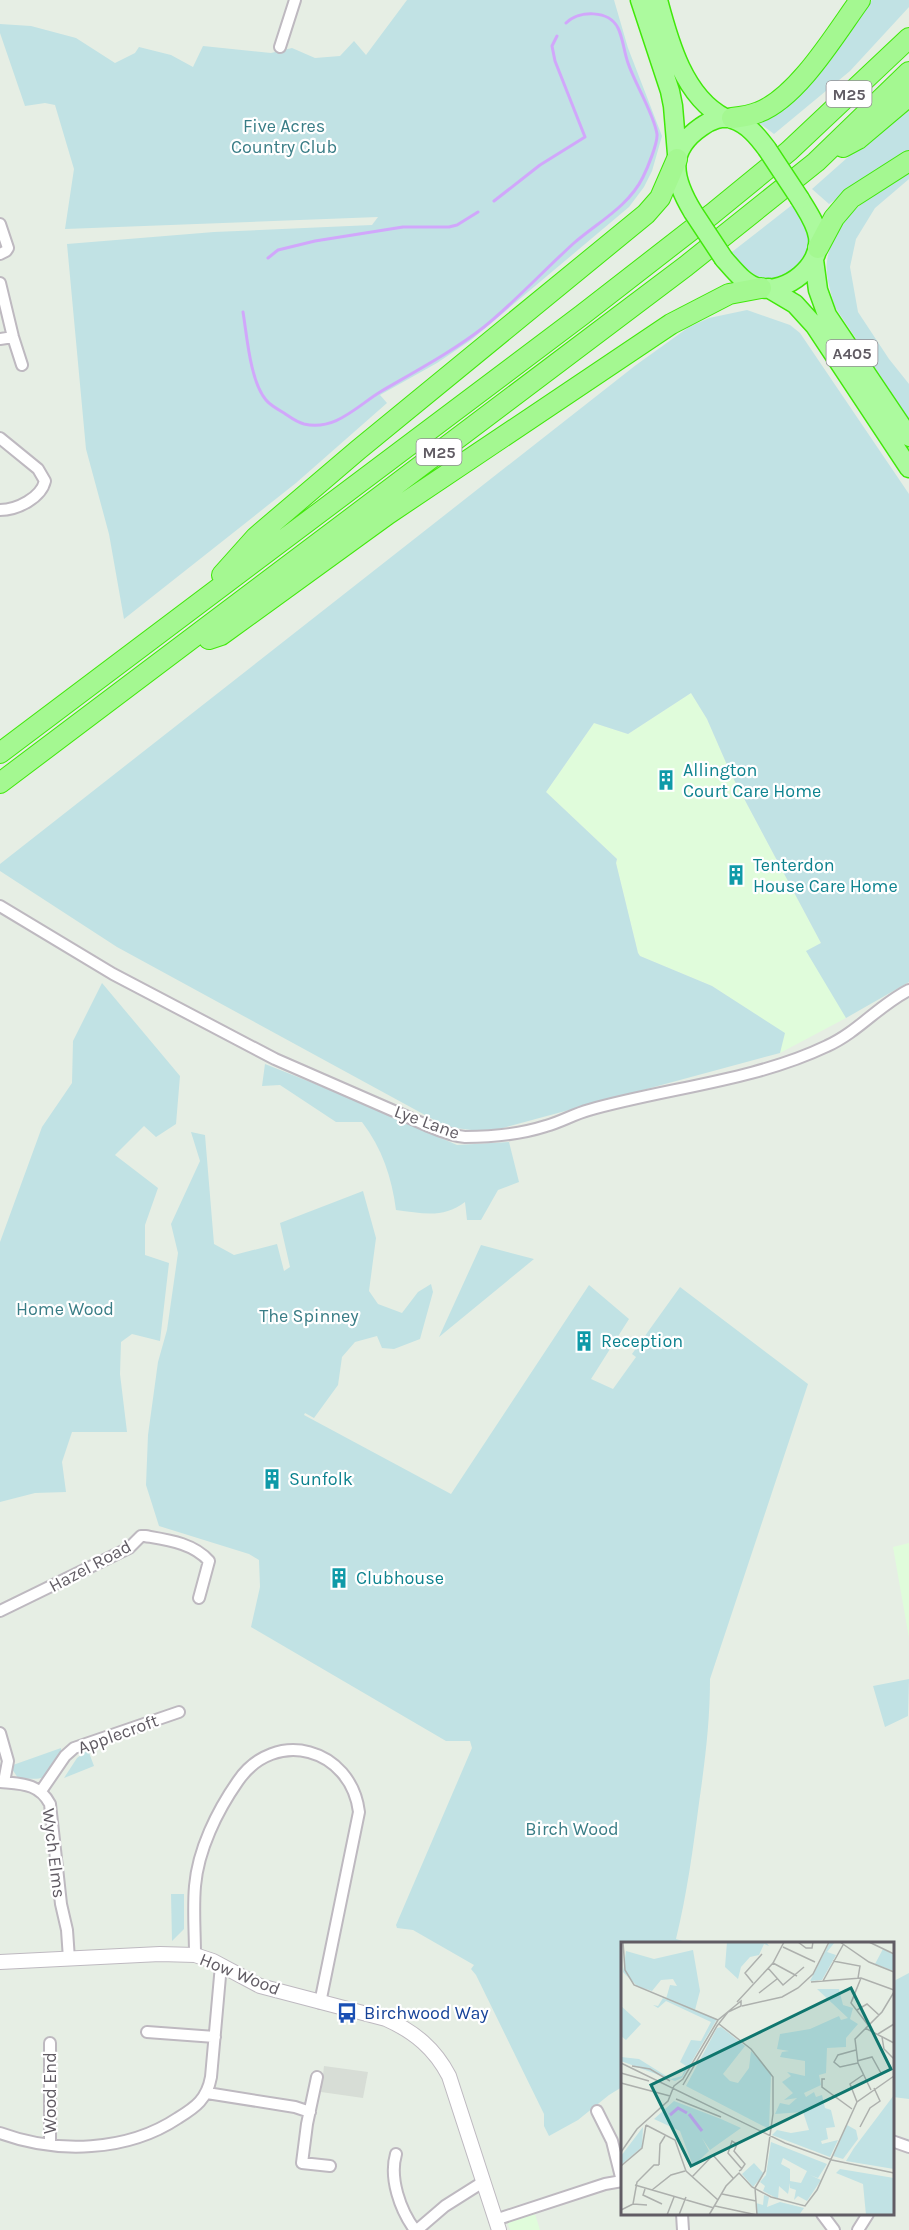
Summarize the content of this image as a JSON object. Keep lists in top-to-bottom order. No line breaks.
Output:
{"streets":{"highway":["M25","A405"],"street":["Lye Lane","Hazel Road","Applecroft","Wych Elms","How Wood","Wood End"]},"crossings":[["M25","A405"],["Applecroft","Wych Elms"],["Wych Elms","How Wood"]],"parks":["Five Acres Country Club","Home Wood","The Spinney","Birch Wood"],"places":{"building":["Allington Court Care Home","Tenterdon House Care Home","Reception","Sunfolk","Clubhouse"],"bus stop":["Birchwood Way"]}}
